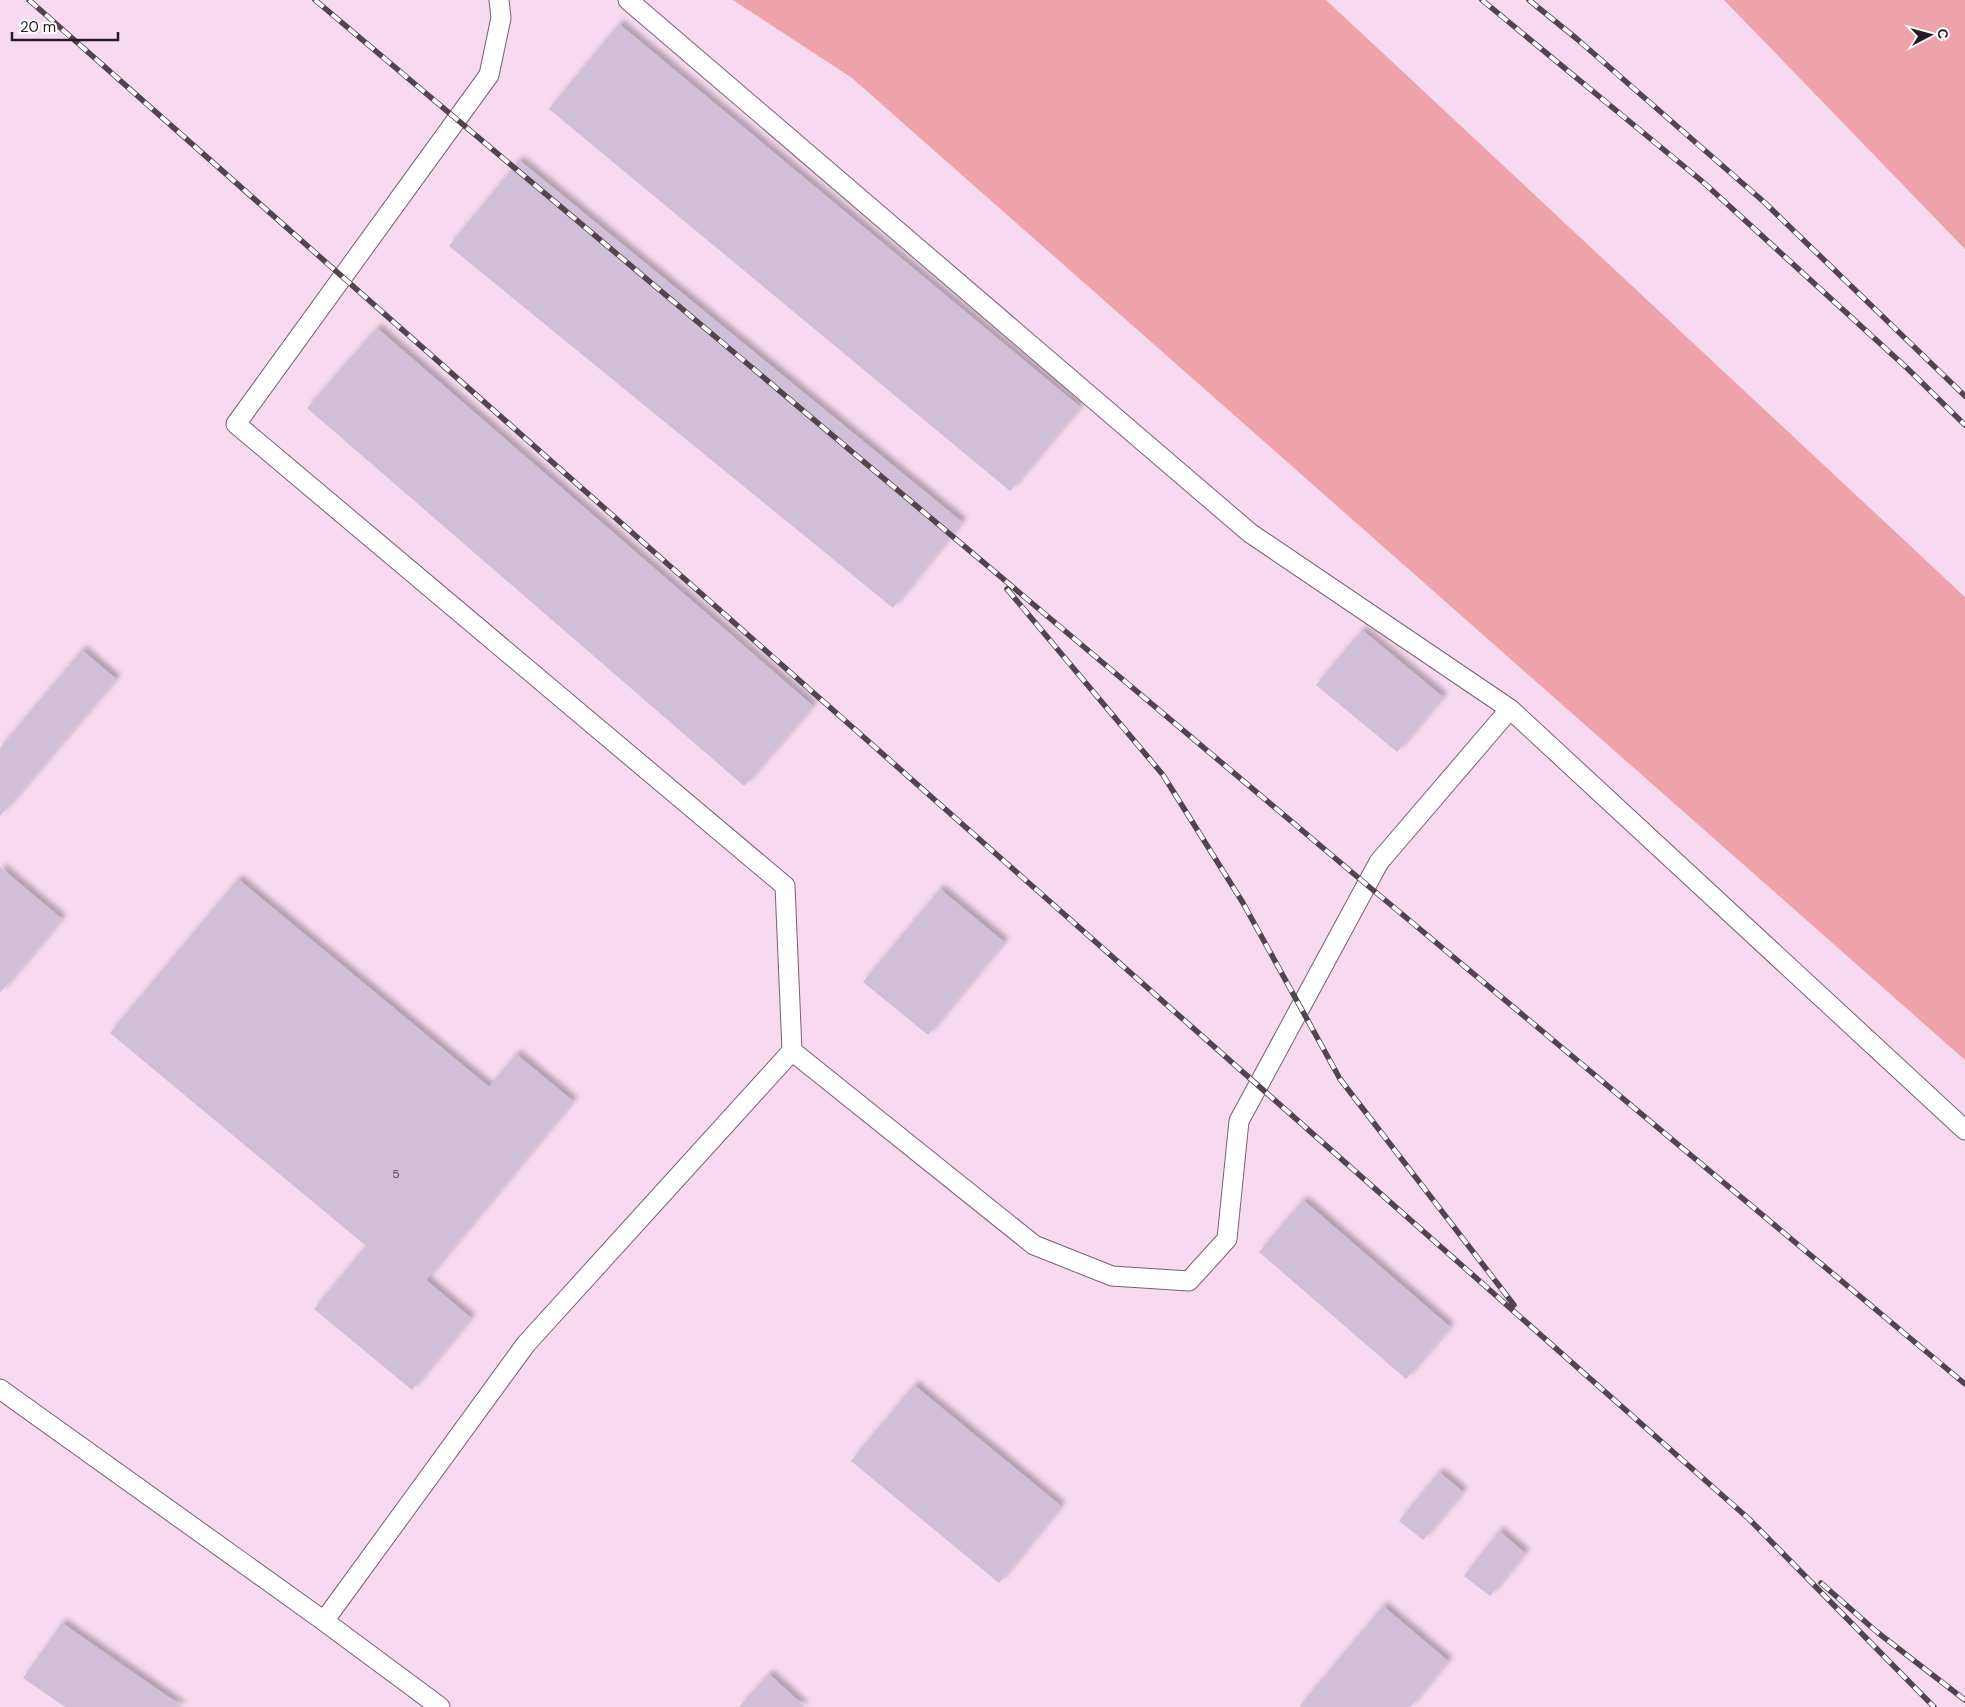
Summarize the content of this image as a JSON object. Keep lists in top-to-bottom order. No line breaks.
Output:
{"house_numbers":["5"],"scale_bar":"20 m","north":"right"}
